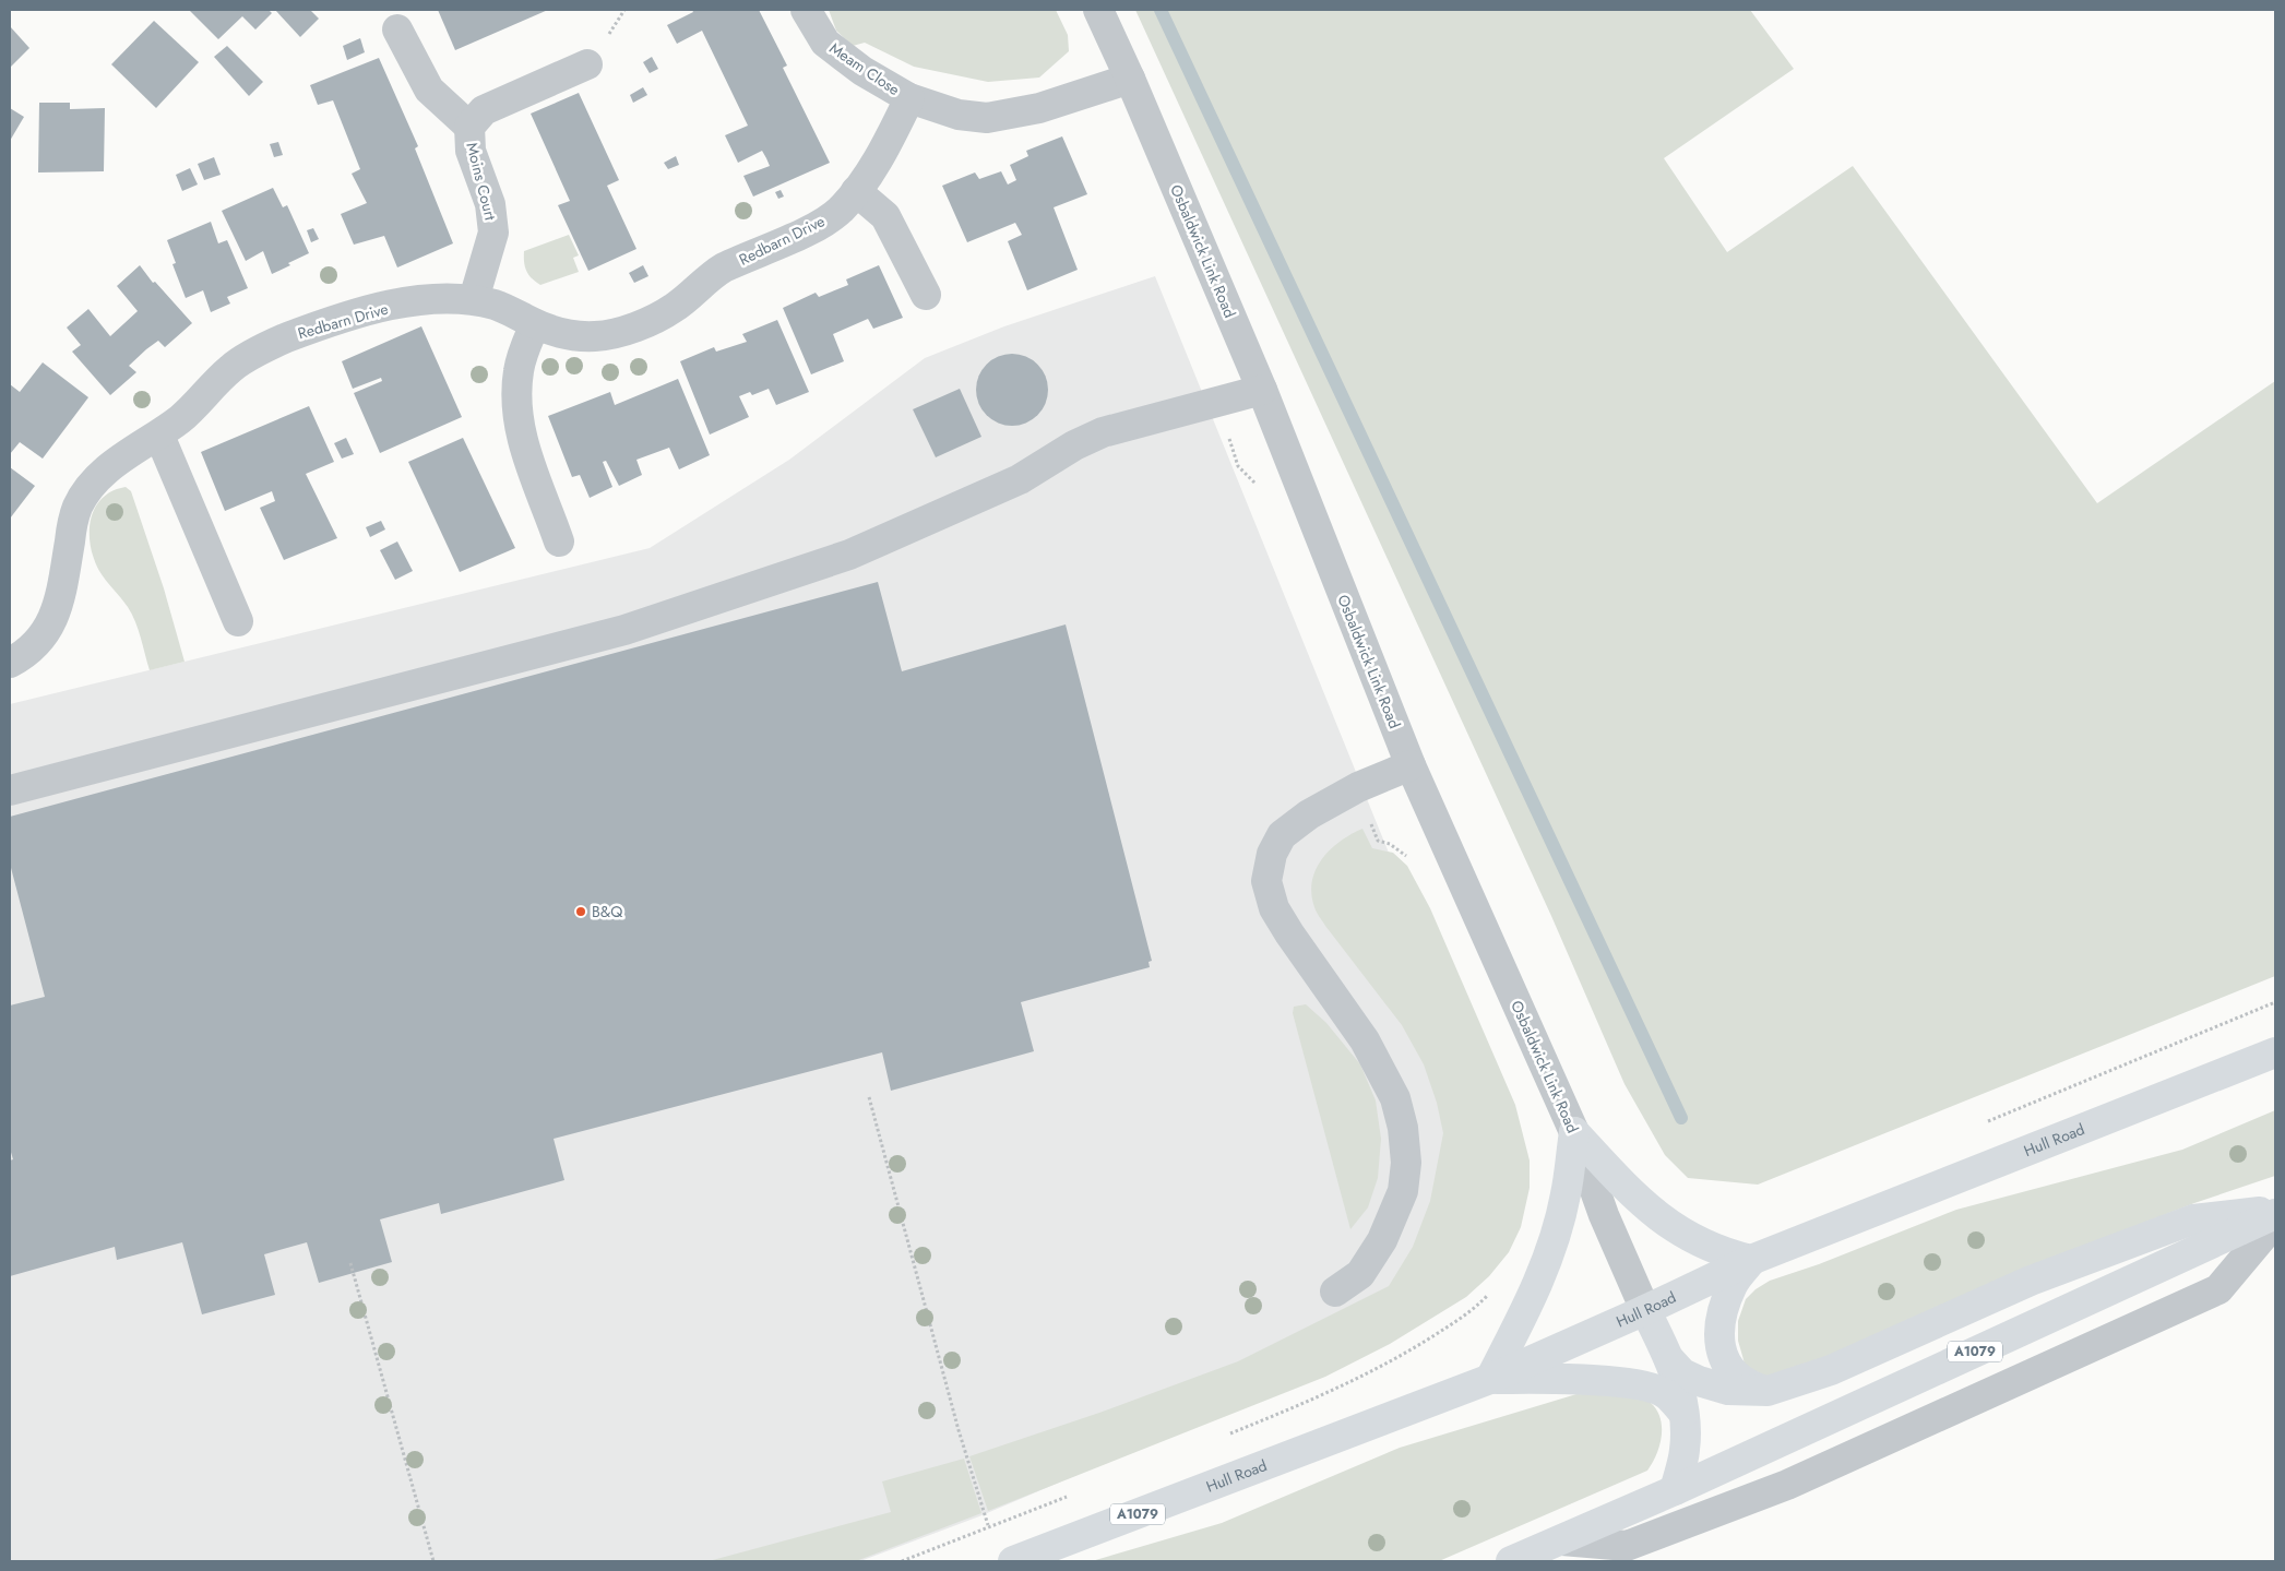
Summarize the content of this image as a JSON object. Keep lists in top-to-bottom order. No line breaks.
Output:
{"streets":{"main road":["Hull Road","A1079"],"street":["Meam Close","Moins Court","Redbarn Drive","Osbaldwick Link Road"]},"crossings":[["Meam Close","Redbarn Drive"],["Moins Court","Redbarn Drive"],["Osbaldwick Link Road","Hull Road"]],"places":["B&Q"]}
